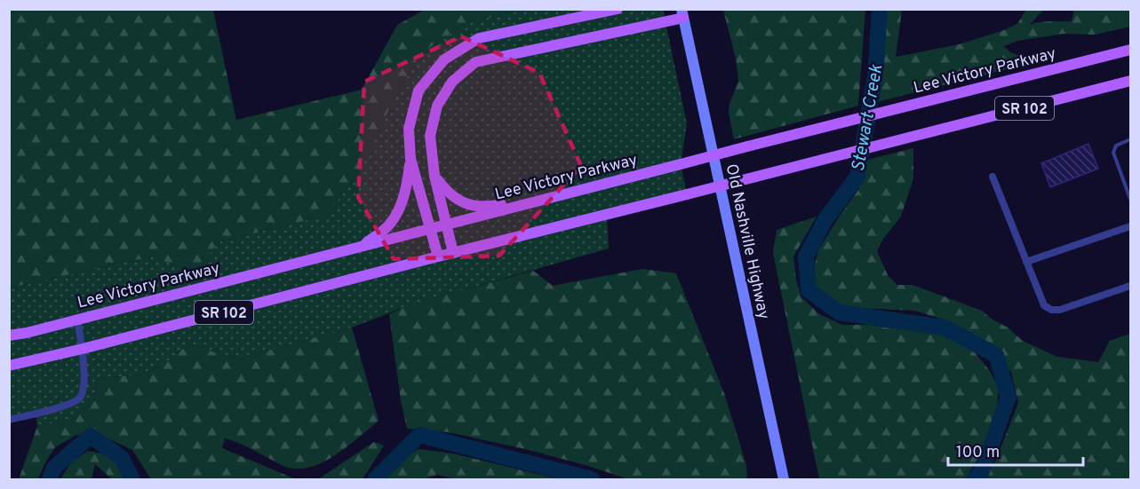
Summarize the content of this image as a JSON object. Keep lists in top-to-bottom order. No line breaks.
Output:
{"streets":{"main road":["Lee Victory Parkway","SR 102","Old Nashville Highway"]},"water":["Stewart Creek"],"scale_bar":"100 m"}
